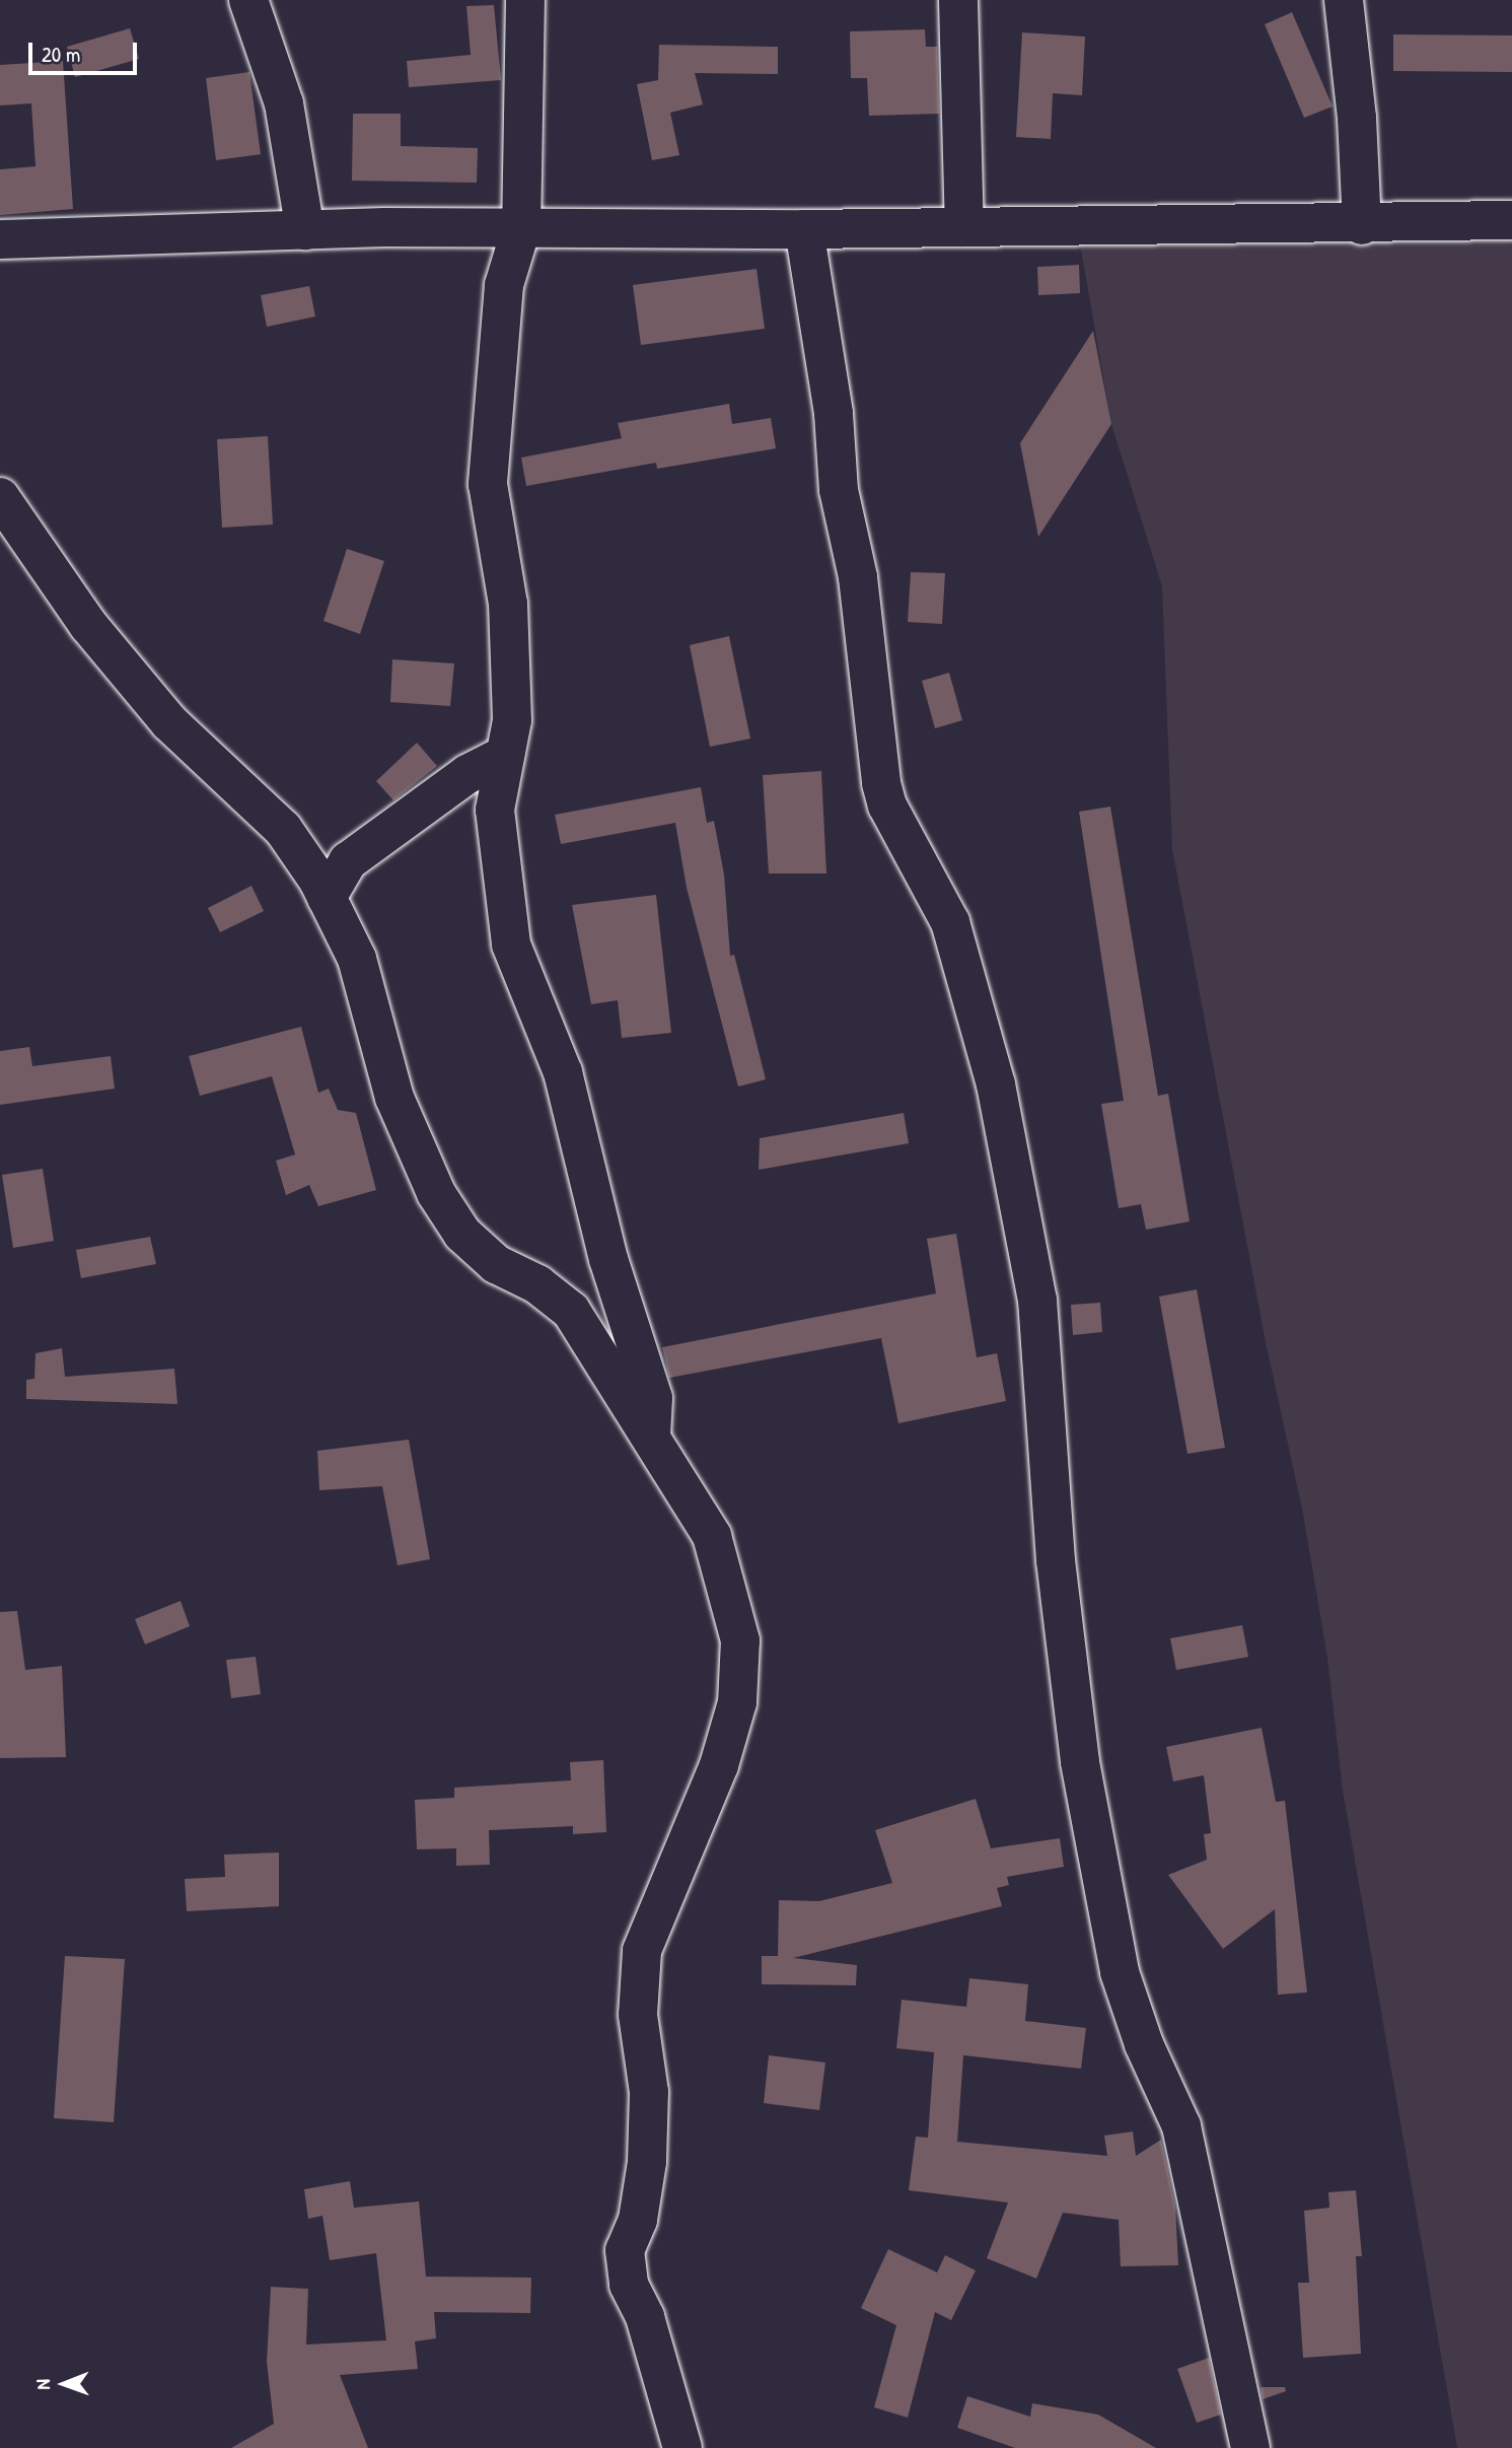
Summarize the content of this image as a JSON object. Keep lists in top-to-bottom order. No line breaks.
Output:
{"scale_bar":"20 m","north":"left"}
